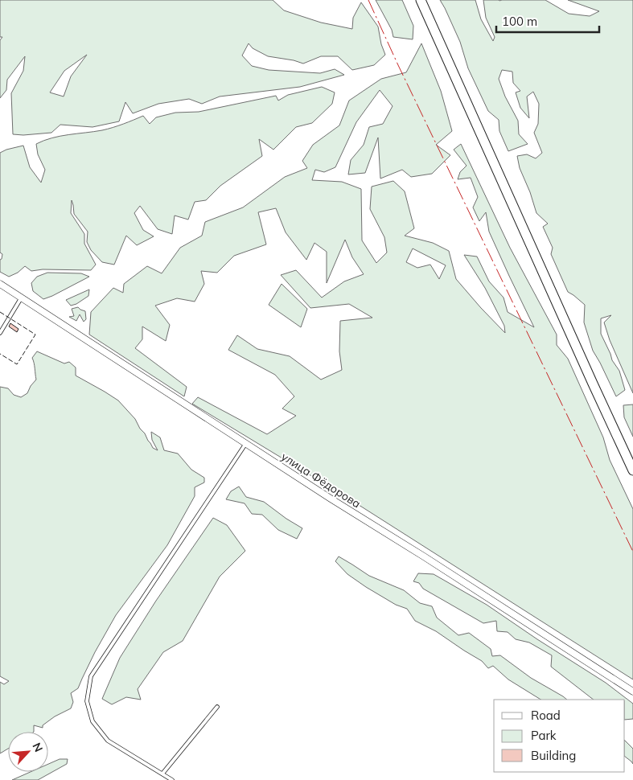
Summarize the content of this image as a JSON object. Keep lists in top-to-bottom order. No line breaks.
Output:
{"streets":{"street":["улица Фёдорова"]},"legend":["Road","Park","Building"],"scale_bar":"100 m","north":"top right"}
